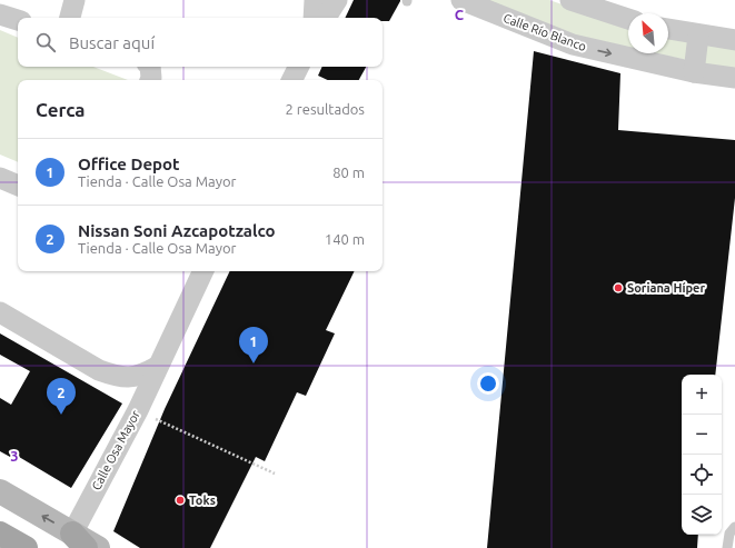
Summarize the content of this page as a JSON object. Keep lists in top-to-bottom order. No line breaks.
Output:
{"streets":{"street":["Calle Río Blanco","Calle Osa Mayor"]},"places":["Soriana Híper","Toks"],"north":"top left","page":{"search":"Buscar aquí","heading":["Cerca","2 resultados"],"list":[{"mark":"1","name":"Office Depot","note":"Tienda · Calle Osa Mayor","value":"80 m"},{"mark":"2","name":"Nissan Soni Azcapotzalco","note":"Tienda · Calle Osa Mayor","value":"140 m"}],"pins":["1","2"],"map_buttons":["+","−"]},"grid":{"columns":["C"],"rows":["3"]}}
